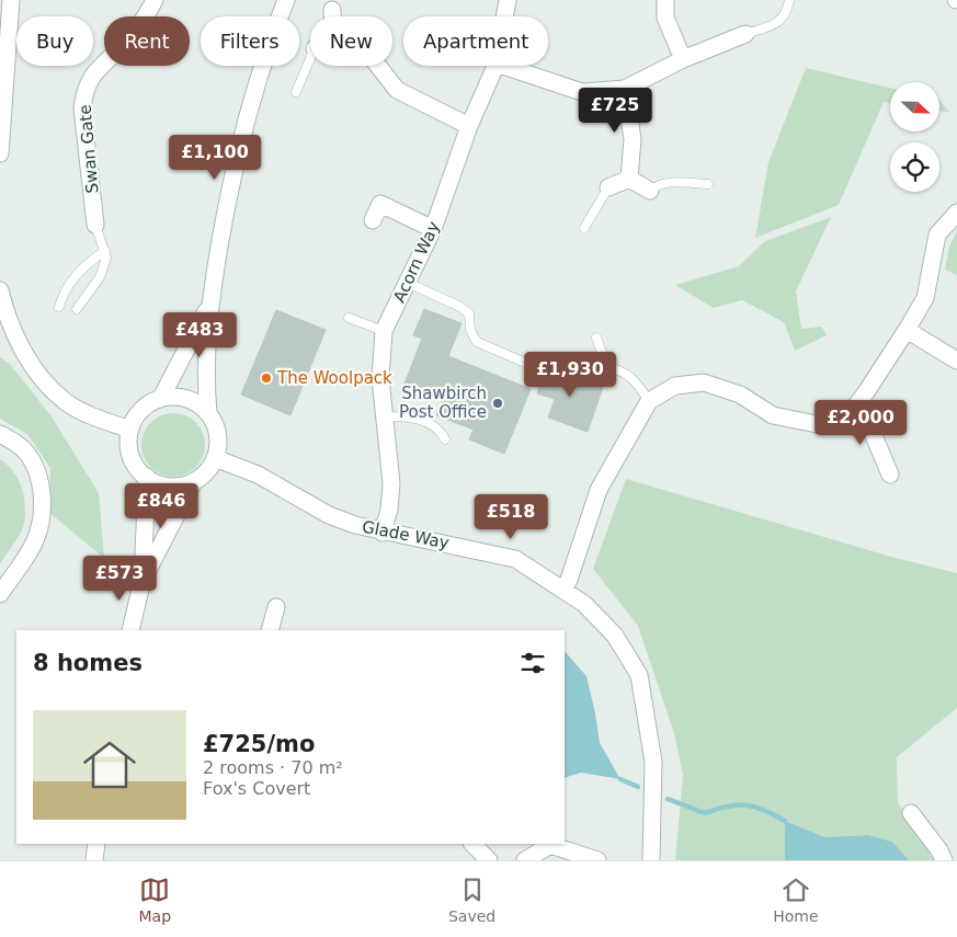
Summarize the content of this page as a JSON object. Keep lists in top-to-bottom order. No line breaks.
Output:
{"streets":{"street":["Swan Gate","Acorn Way","Glade Way"]},"crossings":[["Acorn Way","Glade Way"]],"places":["The Woolpack","Shawbirch Post Office"],"north":"right","page":{"chip":["Buy","Rent","Filters","New","Apartment"],"price":["£725","£1,100","£483","£1,930","£2,000","£846","£518","£573"],"heading":"8 homes","list":[{"name":"£725/mo","note":"2 rooms · 70 m² · Fox's Covert"}],"tabs":["Map","Saved","Home"]}}
